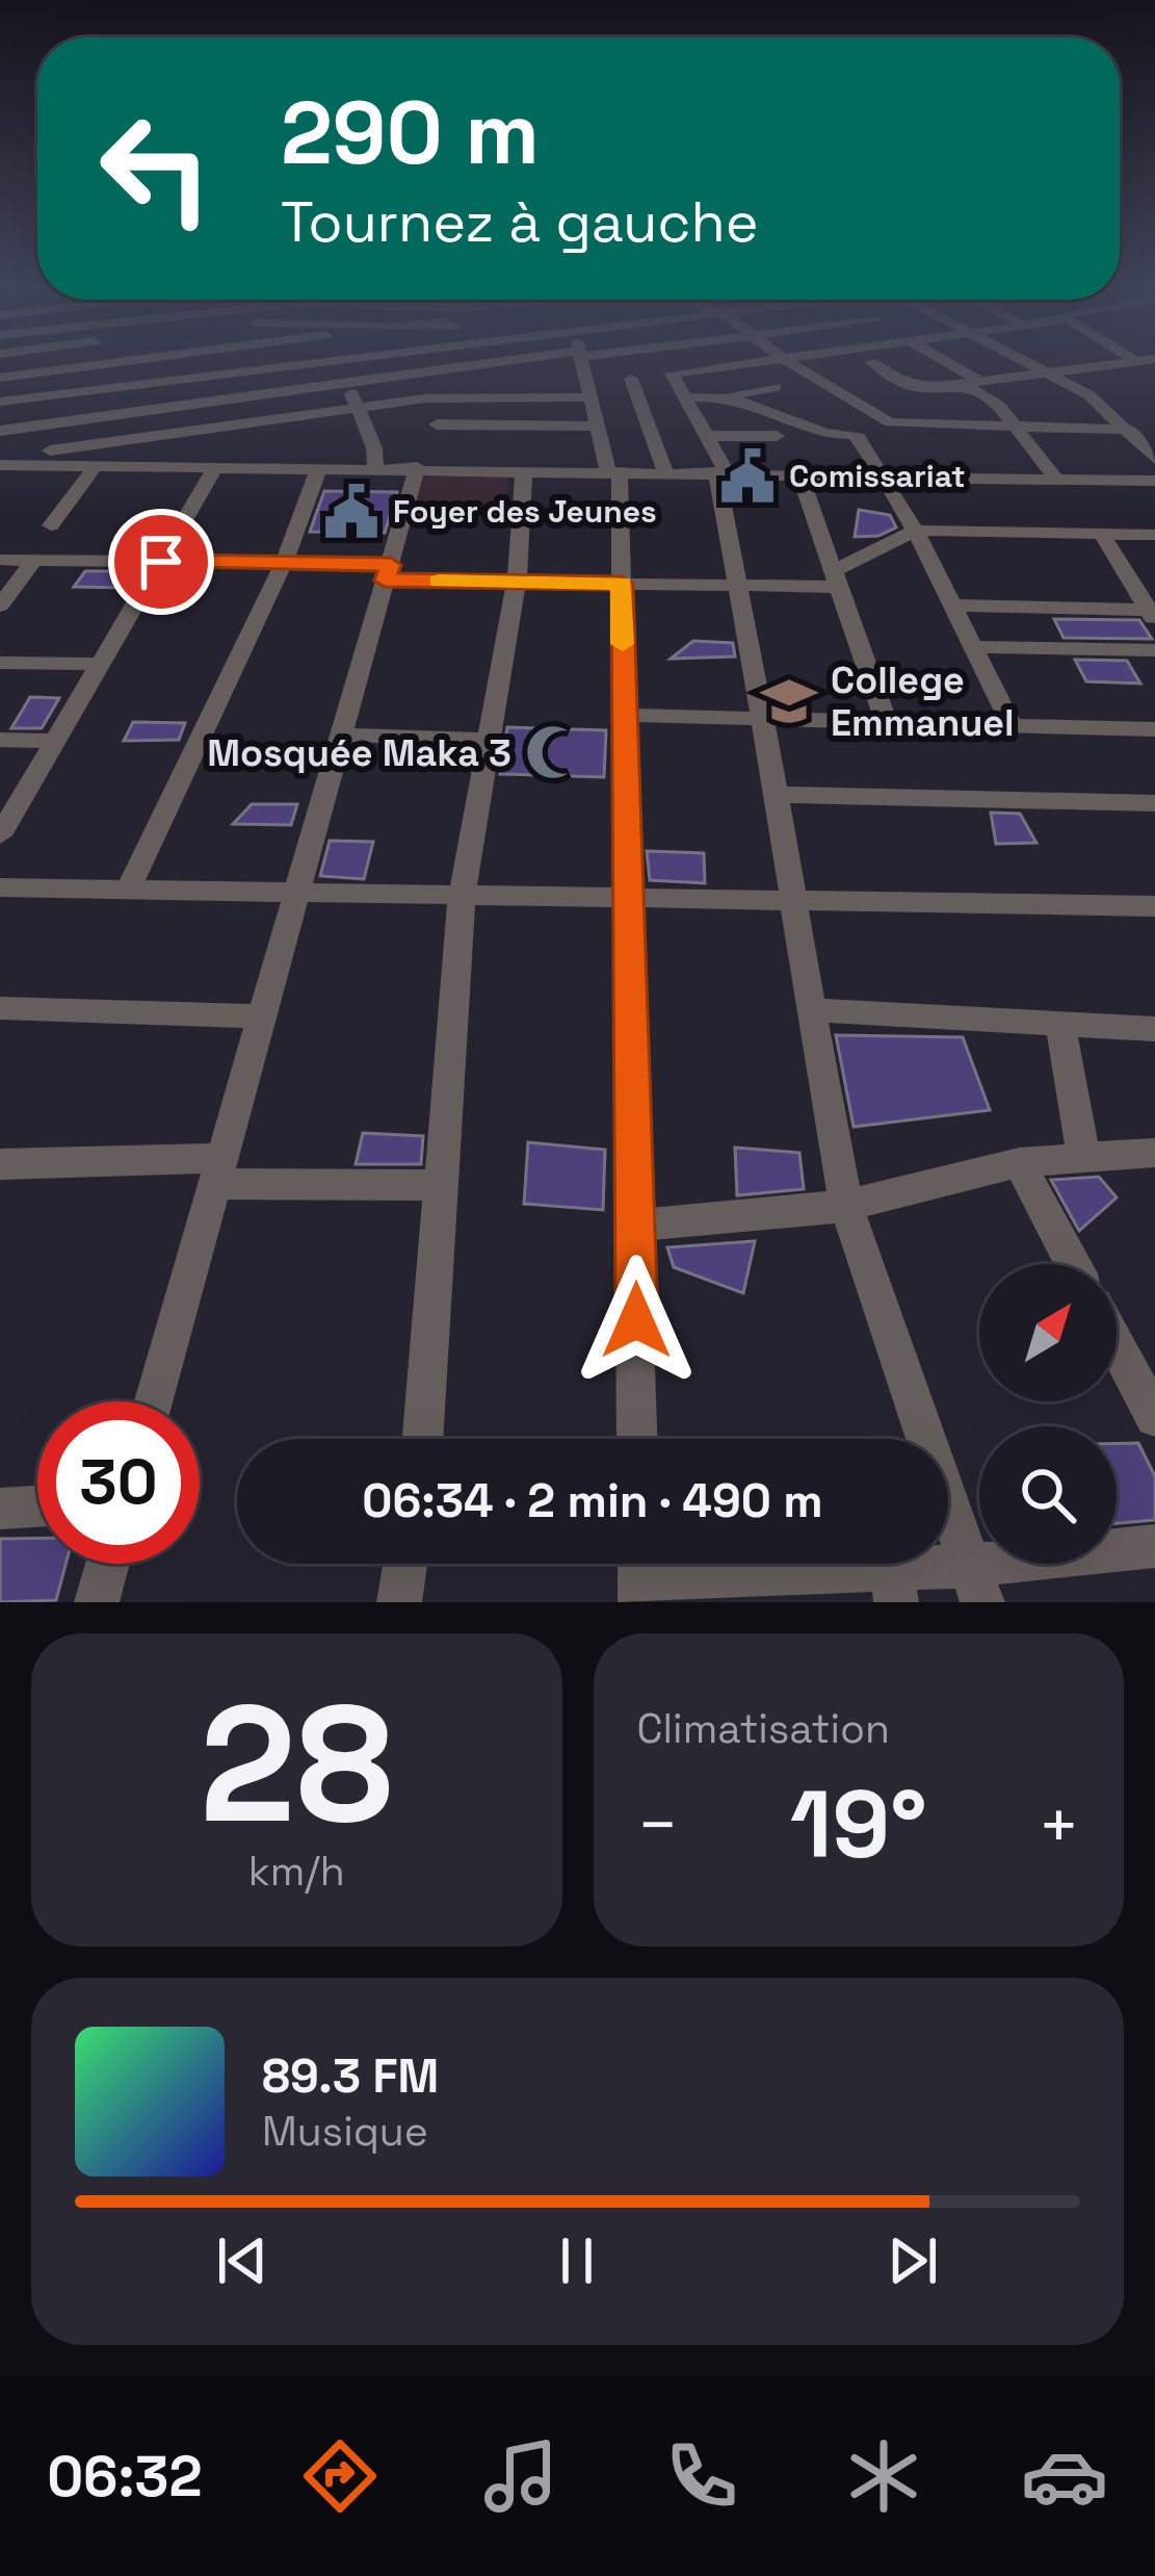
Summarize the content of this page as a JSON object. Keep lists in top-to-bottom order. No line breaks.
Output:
{"places":{"public building":["Comissariat","Foyer des Jeunes"],"school or university":["College Emmanuel"],"mosque":["Mosquée Maka 3"]},"north":"top right","page":{"turn":["290 m","Tournez à gauche"],"limit":"30","trip":"06:34 · 2 min · 490 m","tile":[["28","km/h"],"Climatisation"],"heat":["−","19°","+"],"song":["89.3 FM","Musique"],"tabs":"06:32"}}
